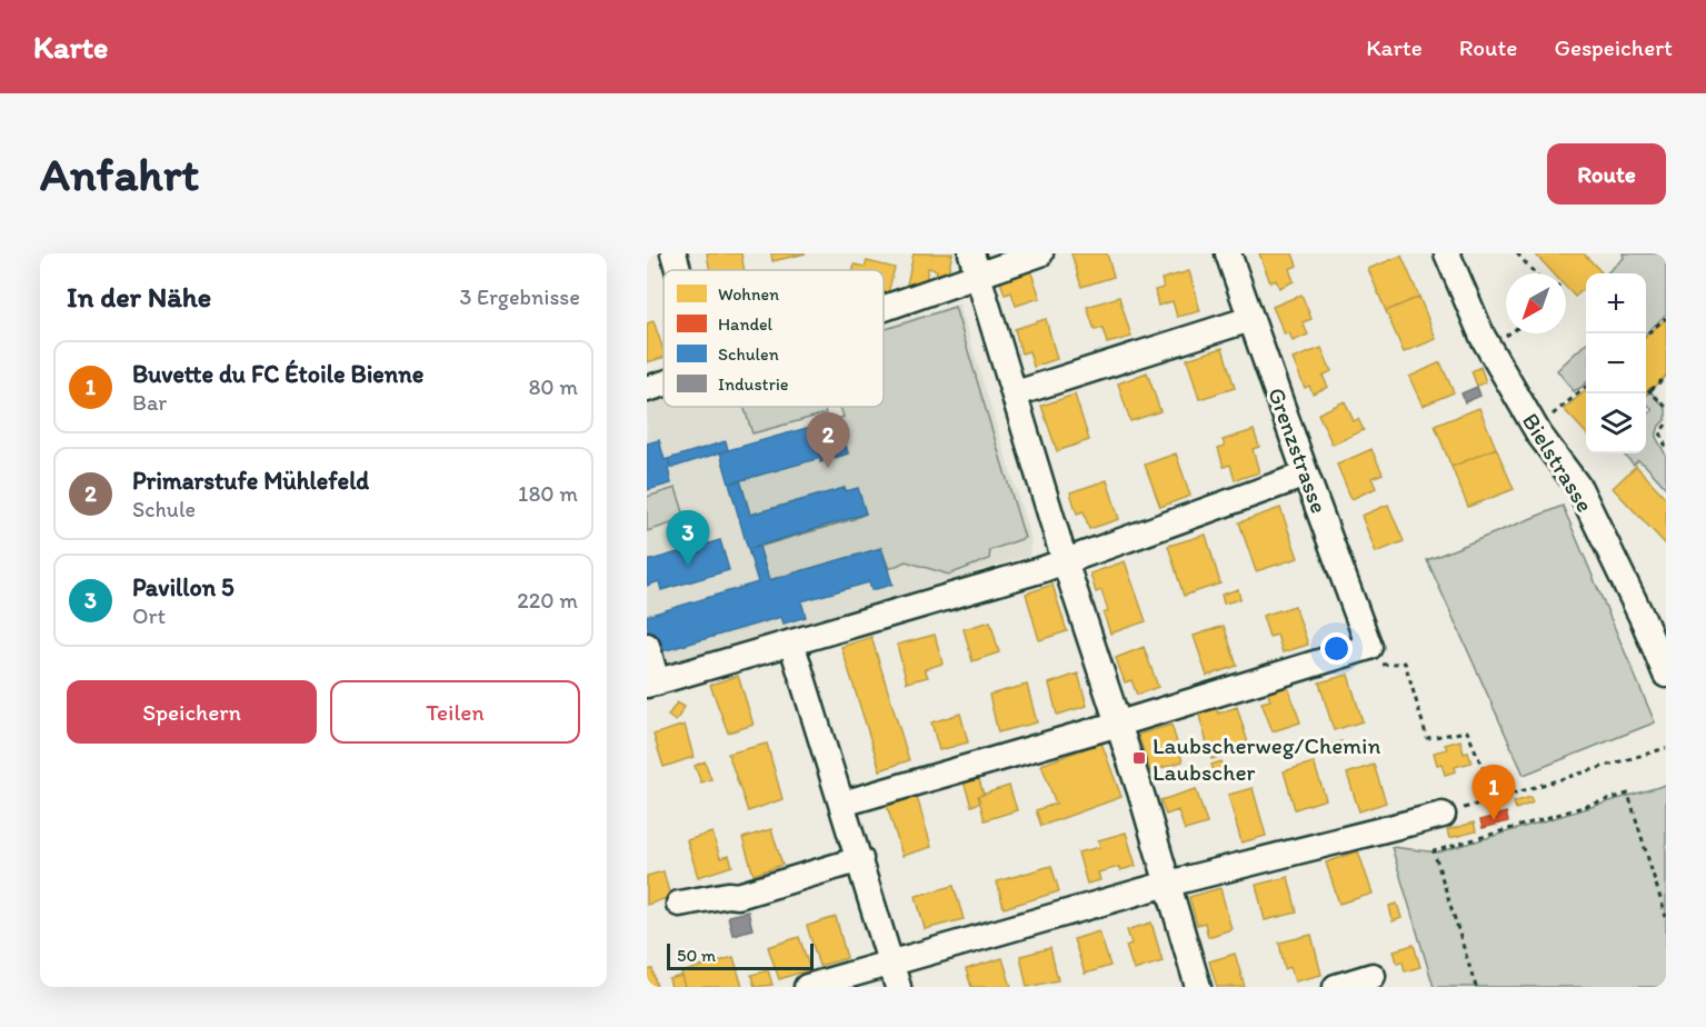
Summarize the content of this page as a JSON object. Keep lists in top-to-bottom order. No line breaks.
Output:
{"streets":{"street":["Grenzstrasse","Bielstrasse"]},"places":{"transit":["Laubscherweg/Chemin Laubscher"]},"legend":["Wohnen","Handel","Schulen","Industrie"],"scale_bar":"50 m","north":"bottom left","page":{"header":"Karte","nav":["Karte","Route","Gespeichert"],"buttons":["Route",["Speichern","Teilen"]],"title":"Anfahrt","heading":["In der Nähe","3 Ergebnisse"],"map_buttons":["+","−"],"list":[{"mark":"1","name":"Buvette du FC Étoile Bienne","note":"Bar","value":"80 m"},{"mark":"2","name":"Primarstufe Mühlefeld","note":"Schule","value":"180 m"},{"mark":"3","name":"Pavillon 5","note":"Ort","value":"220 m"}],"pins":["2","3","1"],"scale":"50 m"}}
